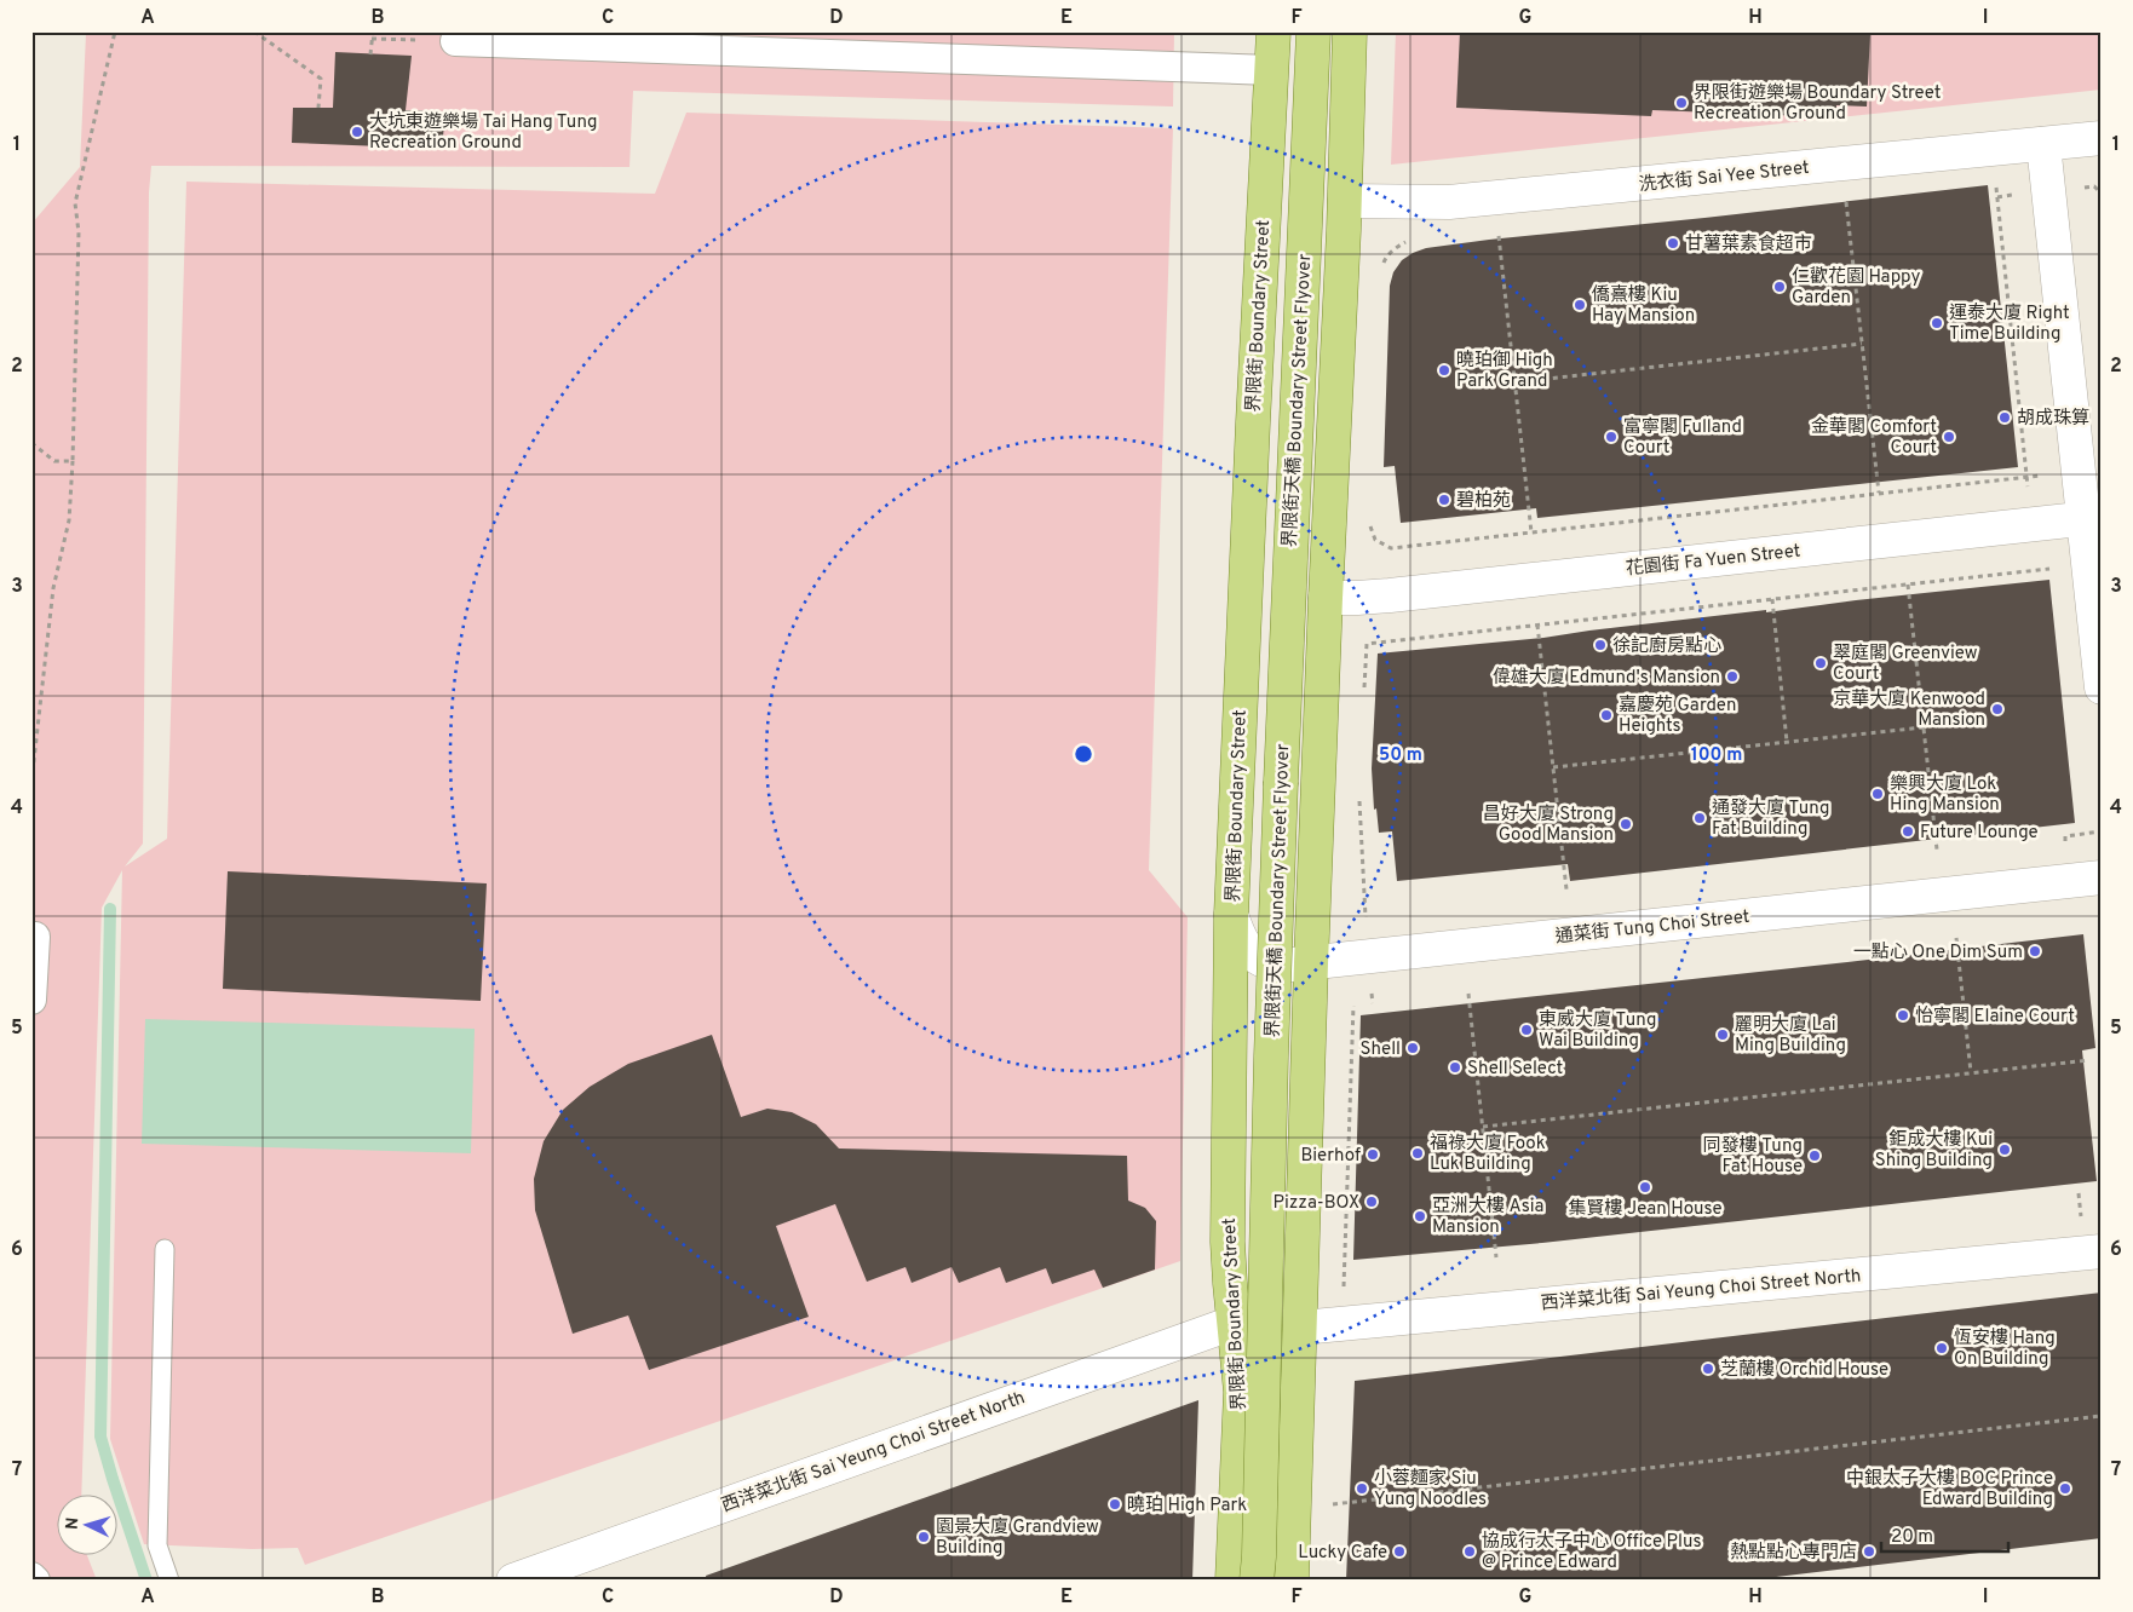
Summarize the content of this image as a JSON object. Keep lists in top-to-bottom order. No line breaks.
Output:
{"streets":{"main road":["界限街 Boundary Street","界限街天橋 Boundary Street Flyover"],"street":["洗衣街 Sai Yee Street","花園街 Fa Yuen Street","通菜街 Tung Choi Street","西洋菜北街 Sai Yeung Choi Street North"]},"crossings":[["界限街 Boundary Street","通菜街 Tung Choi Street"],["界限街 Boundary Street","西洋菜北街 Sai Yeung Choi Street North"]],"places":["界限街遊樂場 Boundary Street Recreation Ground","大坑東遊樂場 Tai Hang Tung Recreation Ground","甘薯葉素食超市","仁歡花園 Happy Garden","僑熹樓 Kiu Hay Mansion","運泰大廈 Right Time Building","曉珀·御 High Park Grand","胡成珠算","富寧閣 Fulland Court","金華閣 Comfort Court","碧柏苑","徐記廚房點心","翠庭閣 Greenview Court","偉雄大廈 Edmund's Mansion","京華大廈 Kenwood Mansion","嘉慶苑 Garden Heights","樂興大廈 Lok Hing Mansion","通發大廈 Tung Fat Building","昌好大廈 Strong Good Mansion","Future Lounge","一點心 One Dim Sum","怡寧閣 Elaine Court","東威大廈 Tung Wai Building","麗明大廈 Lai Ming Building","Shell","Shell Select","鉅成大樓 Kui Shing Building","福祿大廈 Fook Luk Building","Bierhof","同發樓 Tung Fat House","集賢樓 Jean House","Pizza-BOX","亞洲大樓 Asia Mansion","恆安樓 Hang On Building","芝蘭樓 Orchid House","小蓉麵家 Siu Yung Noodles","中銀太子大樓 BOC Prince Edward Building","曉珀 High Park","園景大廈 Grandview Building","Lucky Cafe","協成行太子中心 Office Plus @ Prince Edward","熱點點心專門店"],"scale_bar":"20 m","north":"left","grid":{"columns":["A","B","C","D","E","F","G","H","I"],"rows":["1","2","3","4","5","6","7"]},"rings":["50 m","100 m"]}
